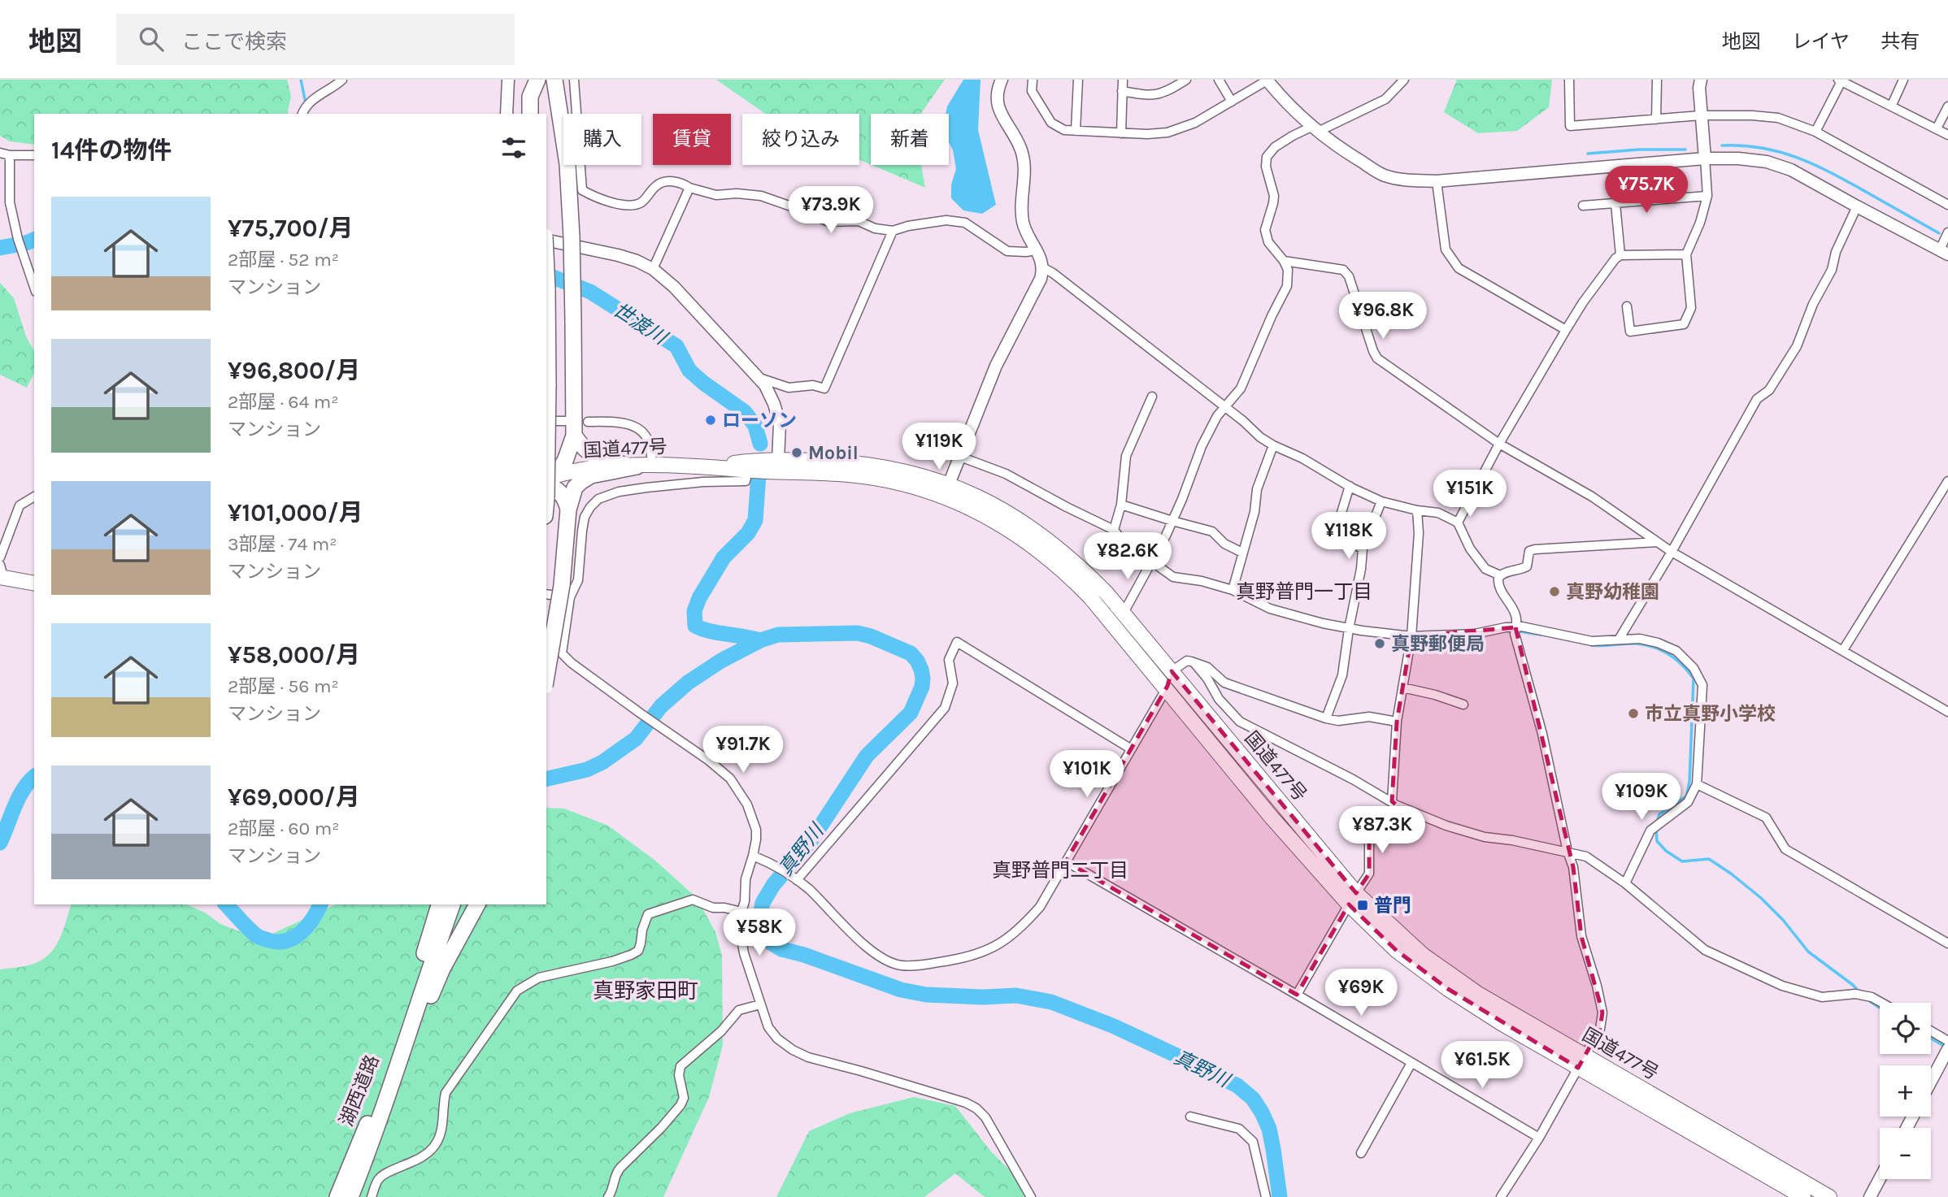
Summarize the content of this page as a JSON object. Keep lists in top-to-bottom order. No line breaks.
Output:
{"streets":{"highway":["国道477号","湖西道路"]},"districts":["真野普門一丁目","真野普門二丁目","真野家田町"],"water":["世渡川","真野川"],"places":{"other":["ローソン","Mobil","真野幼稚園","真野郵便局","市立真野小学校"],"transit":["普門"]},"page":{"header":"地図","search":"ここで検索","nav":["地図","レイヤ","共有"],"chip":["購入","賃貸","絞り込み","新着"],"heading":"14件の物件","price":["¥75.7K","¥73.9K","¥96.8K","¥119K","¥151K","¥118K","¥82.6K","¥91.7K","¥101K","¥109K","¥87.3K","¥58K","¥69K","¥61.5K"],"list":[{"name":"¥75,700/月","note":"2部屋 · 52 m² · マンション"},{"name":"¥96,800/月","note":"2部屋 · 64 m² · マンション"},{"name":"¥101,000/月","note":"3部屋 · 74 m² · マンション"},{"name":"¥58,000/月","note":"2部屋 · 56 m² · マンション"},{"name":"¥69,000/月","note":"2部屋 · 60 m² · マンション"}],"map_buttons":["+","−"]}}
